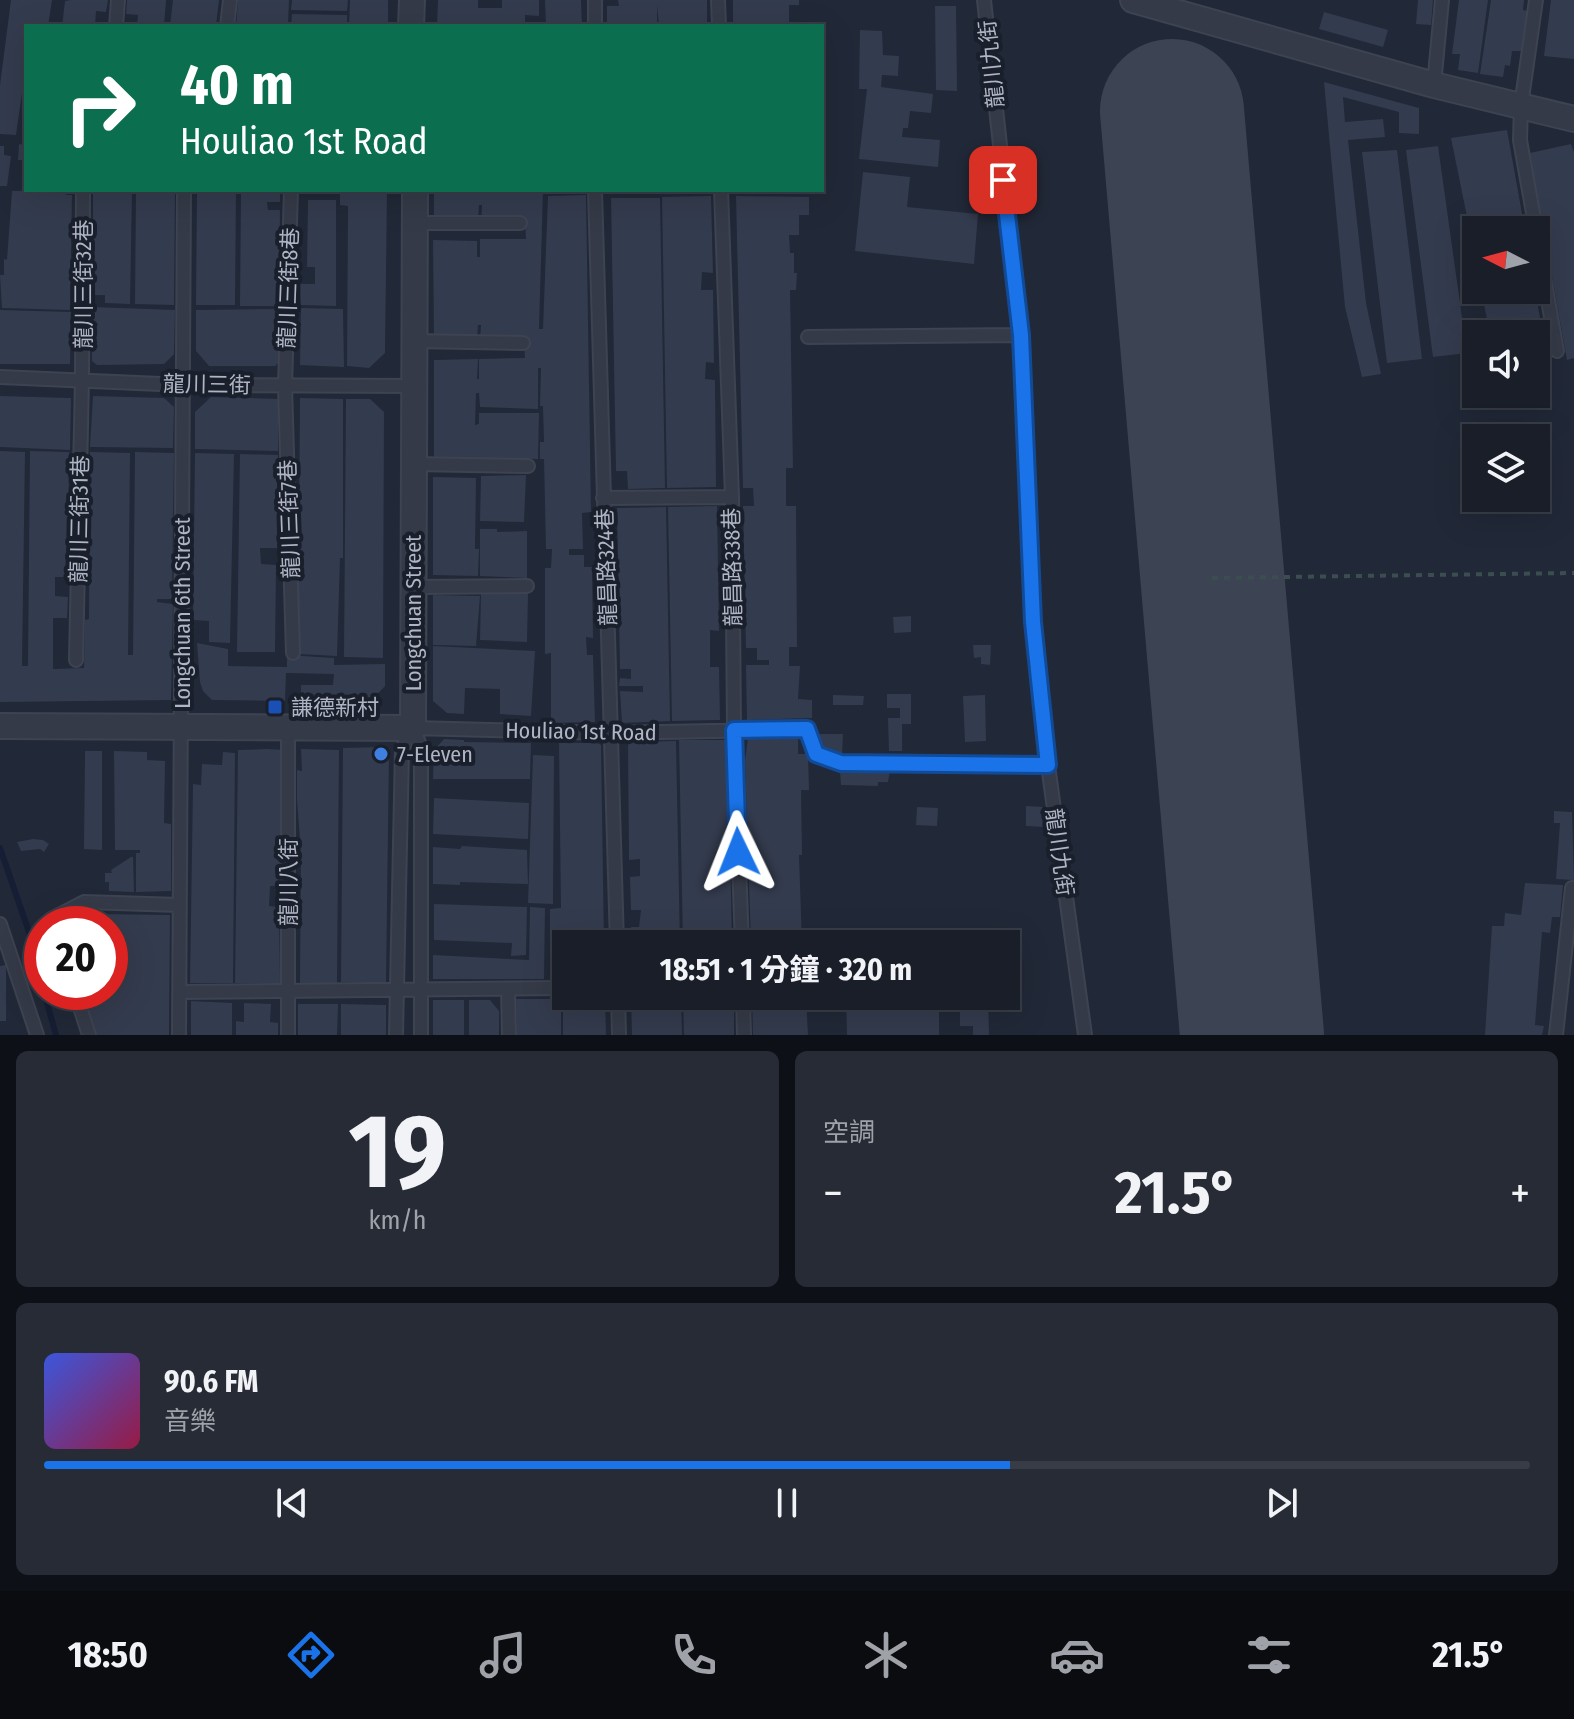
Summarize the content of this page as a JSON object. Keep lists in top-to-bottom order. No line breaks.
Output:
{"streets":{"street":["Longchuan Street","Houliao 1st Road"],"lane":["龍川九街","龍川三街32巷","龍川三街8巷","龍川三街","龍川三街31巷","龍川三街7巷","龍昌路324巷","龍昌路338巷","Longchuan 6th Street","龍川八街"]},"crossings":[["龍川九街","Houliao 1st Road"],["龍川三街32巷","龍川三街"],["龍川三街32巷","龍川三街31巷"],["龍川三街8巷","龍川三街"],["龍川三街8巷","龍川三街7巷"],["龍川三街","龍川三街31巷"],["龍川三街","龍川三街7巷"],["龍川三街","Longchuan 6th Street"],["龍川三街","Longchuan Street"],["龍昌路324巷","Houliao 1st Road"],["龍昌路338巷","Houliao 1st Road"],["Longchuan 6th Street","Houliao 1st Road"],["Longchuan Street","Houliao 1st Road"],["Houliao 1st Road","龍川八街"]],"places":{"transit":["謙德新村"],"other":["7-Eleven"]},"north":"left","page":{"turn":["40 m","Houliao 1st Road"],"limit":"20","trip":"18:51 · 1 分鐘 · 320 m","tile":[["19","km/h"],"空調"],"heat":["−","21.5°","+"],"song":["90.6 FM","音樂"],"tabs":["18:50","21.5°"]}}
